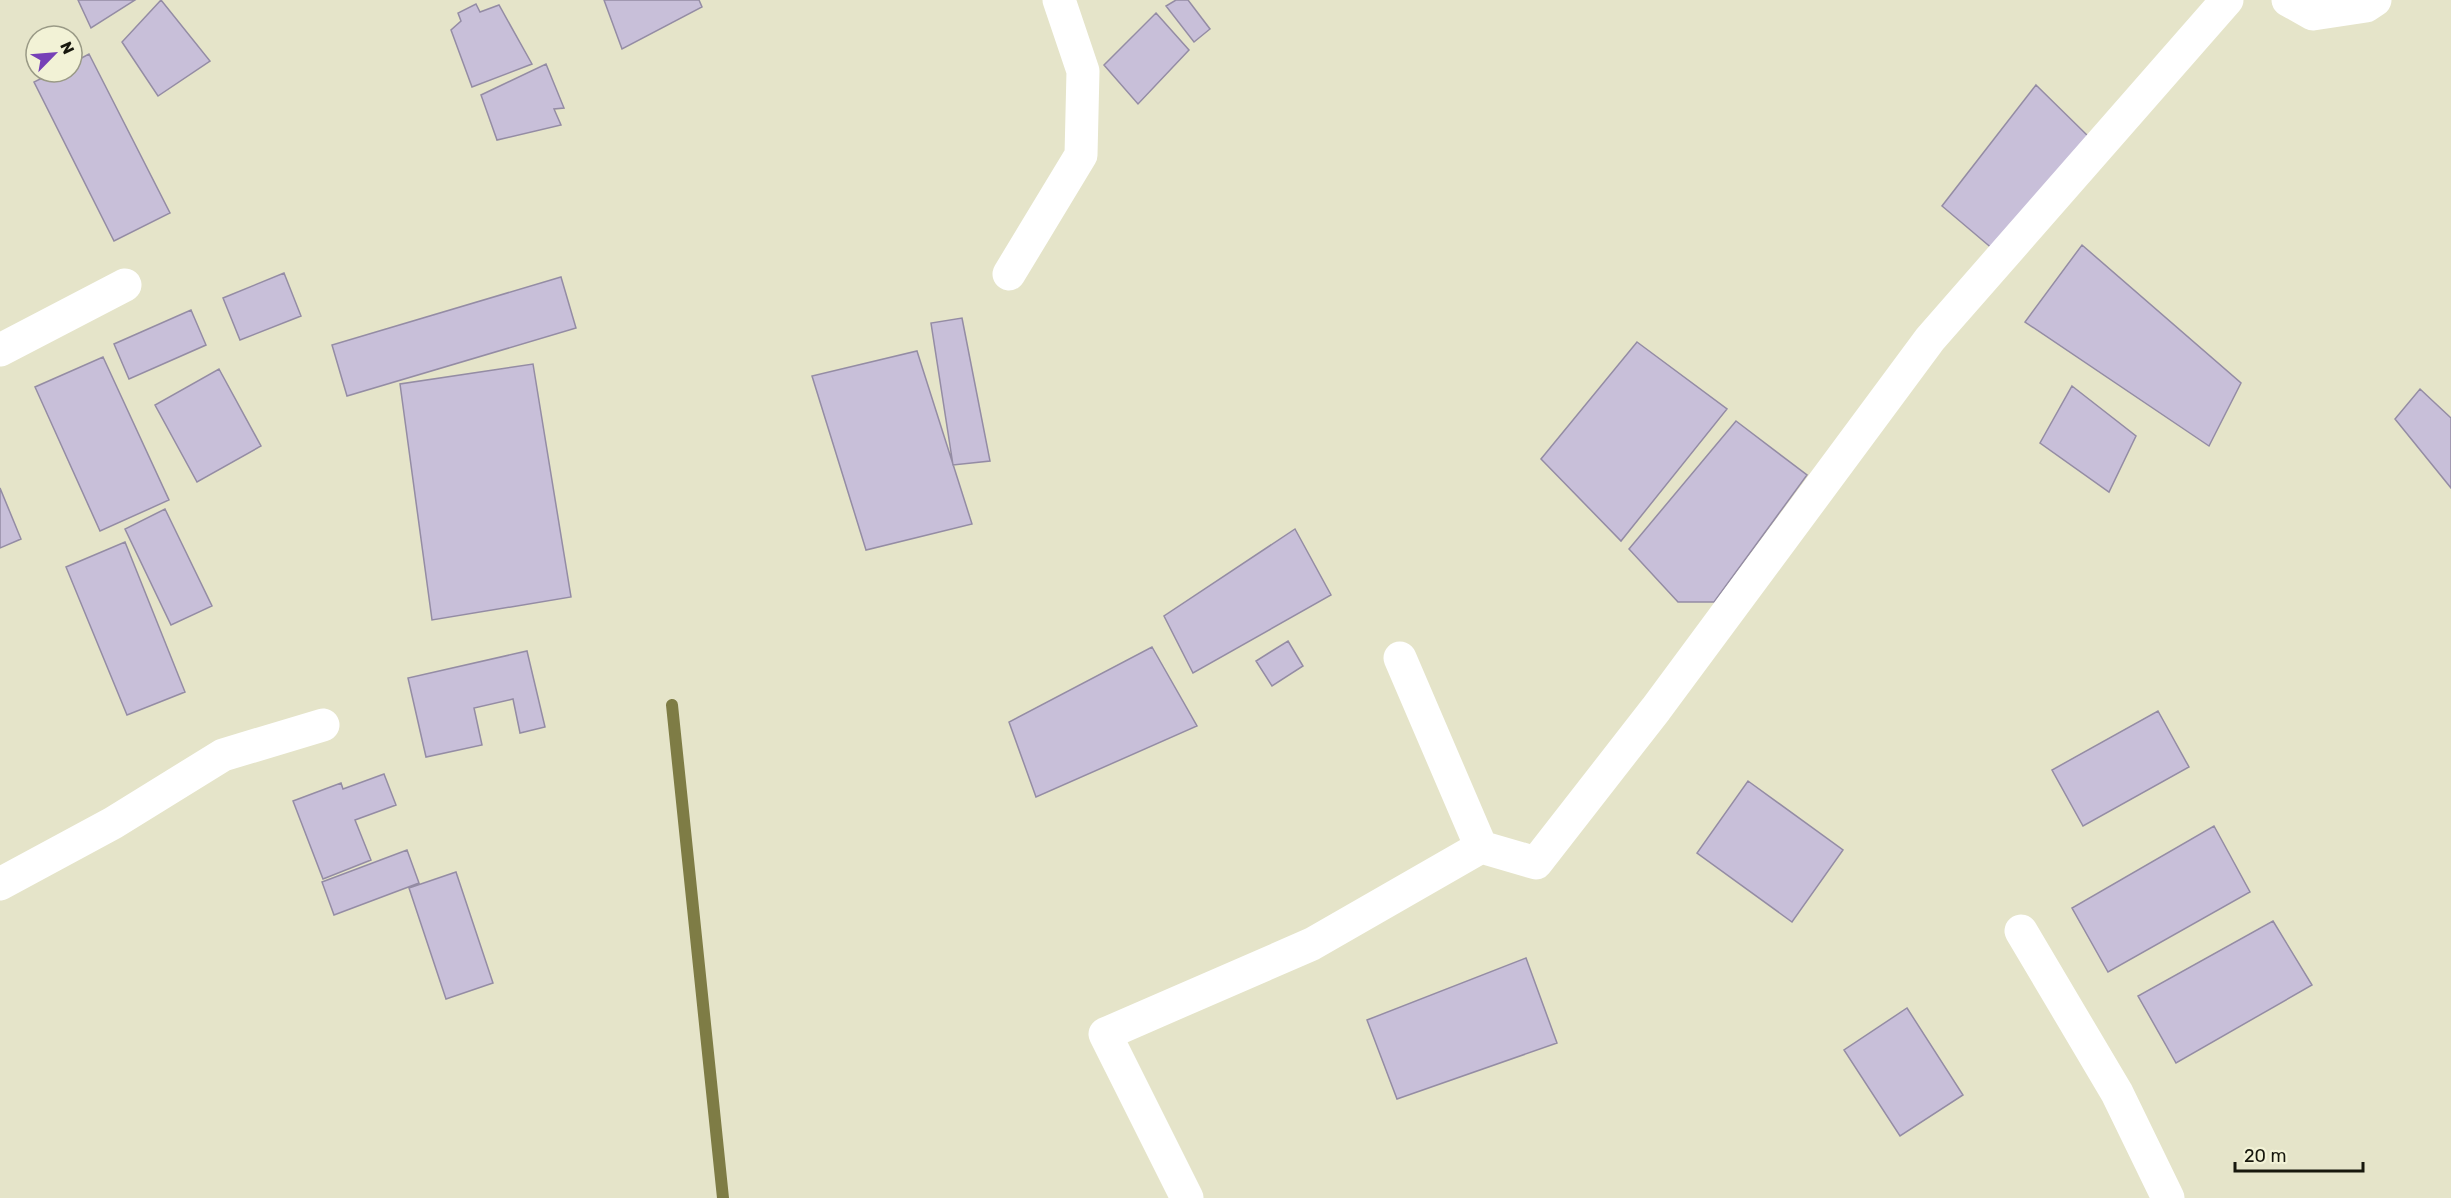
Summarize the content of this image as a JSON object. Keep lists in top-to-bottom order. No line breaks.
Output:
{"scale_bar":"20 m","north":"top right"}
